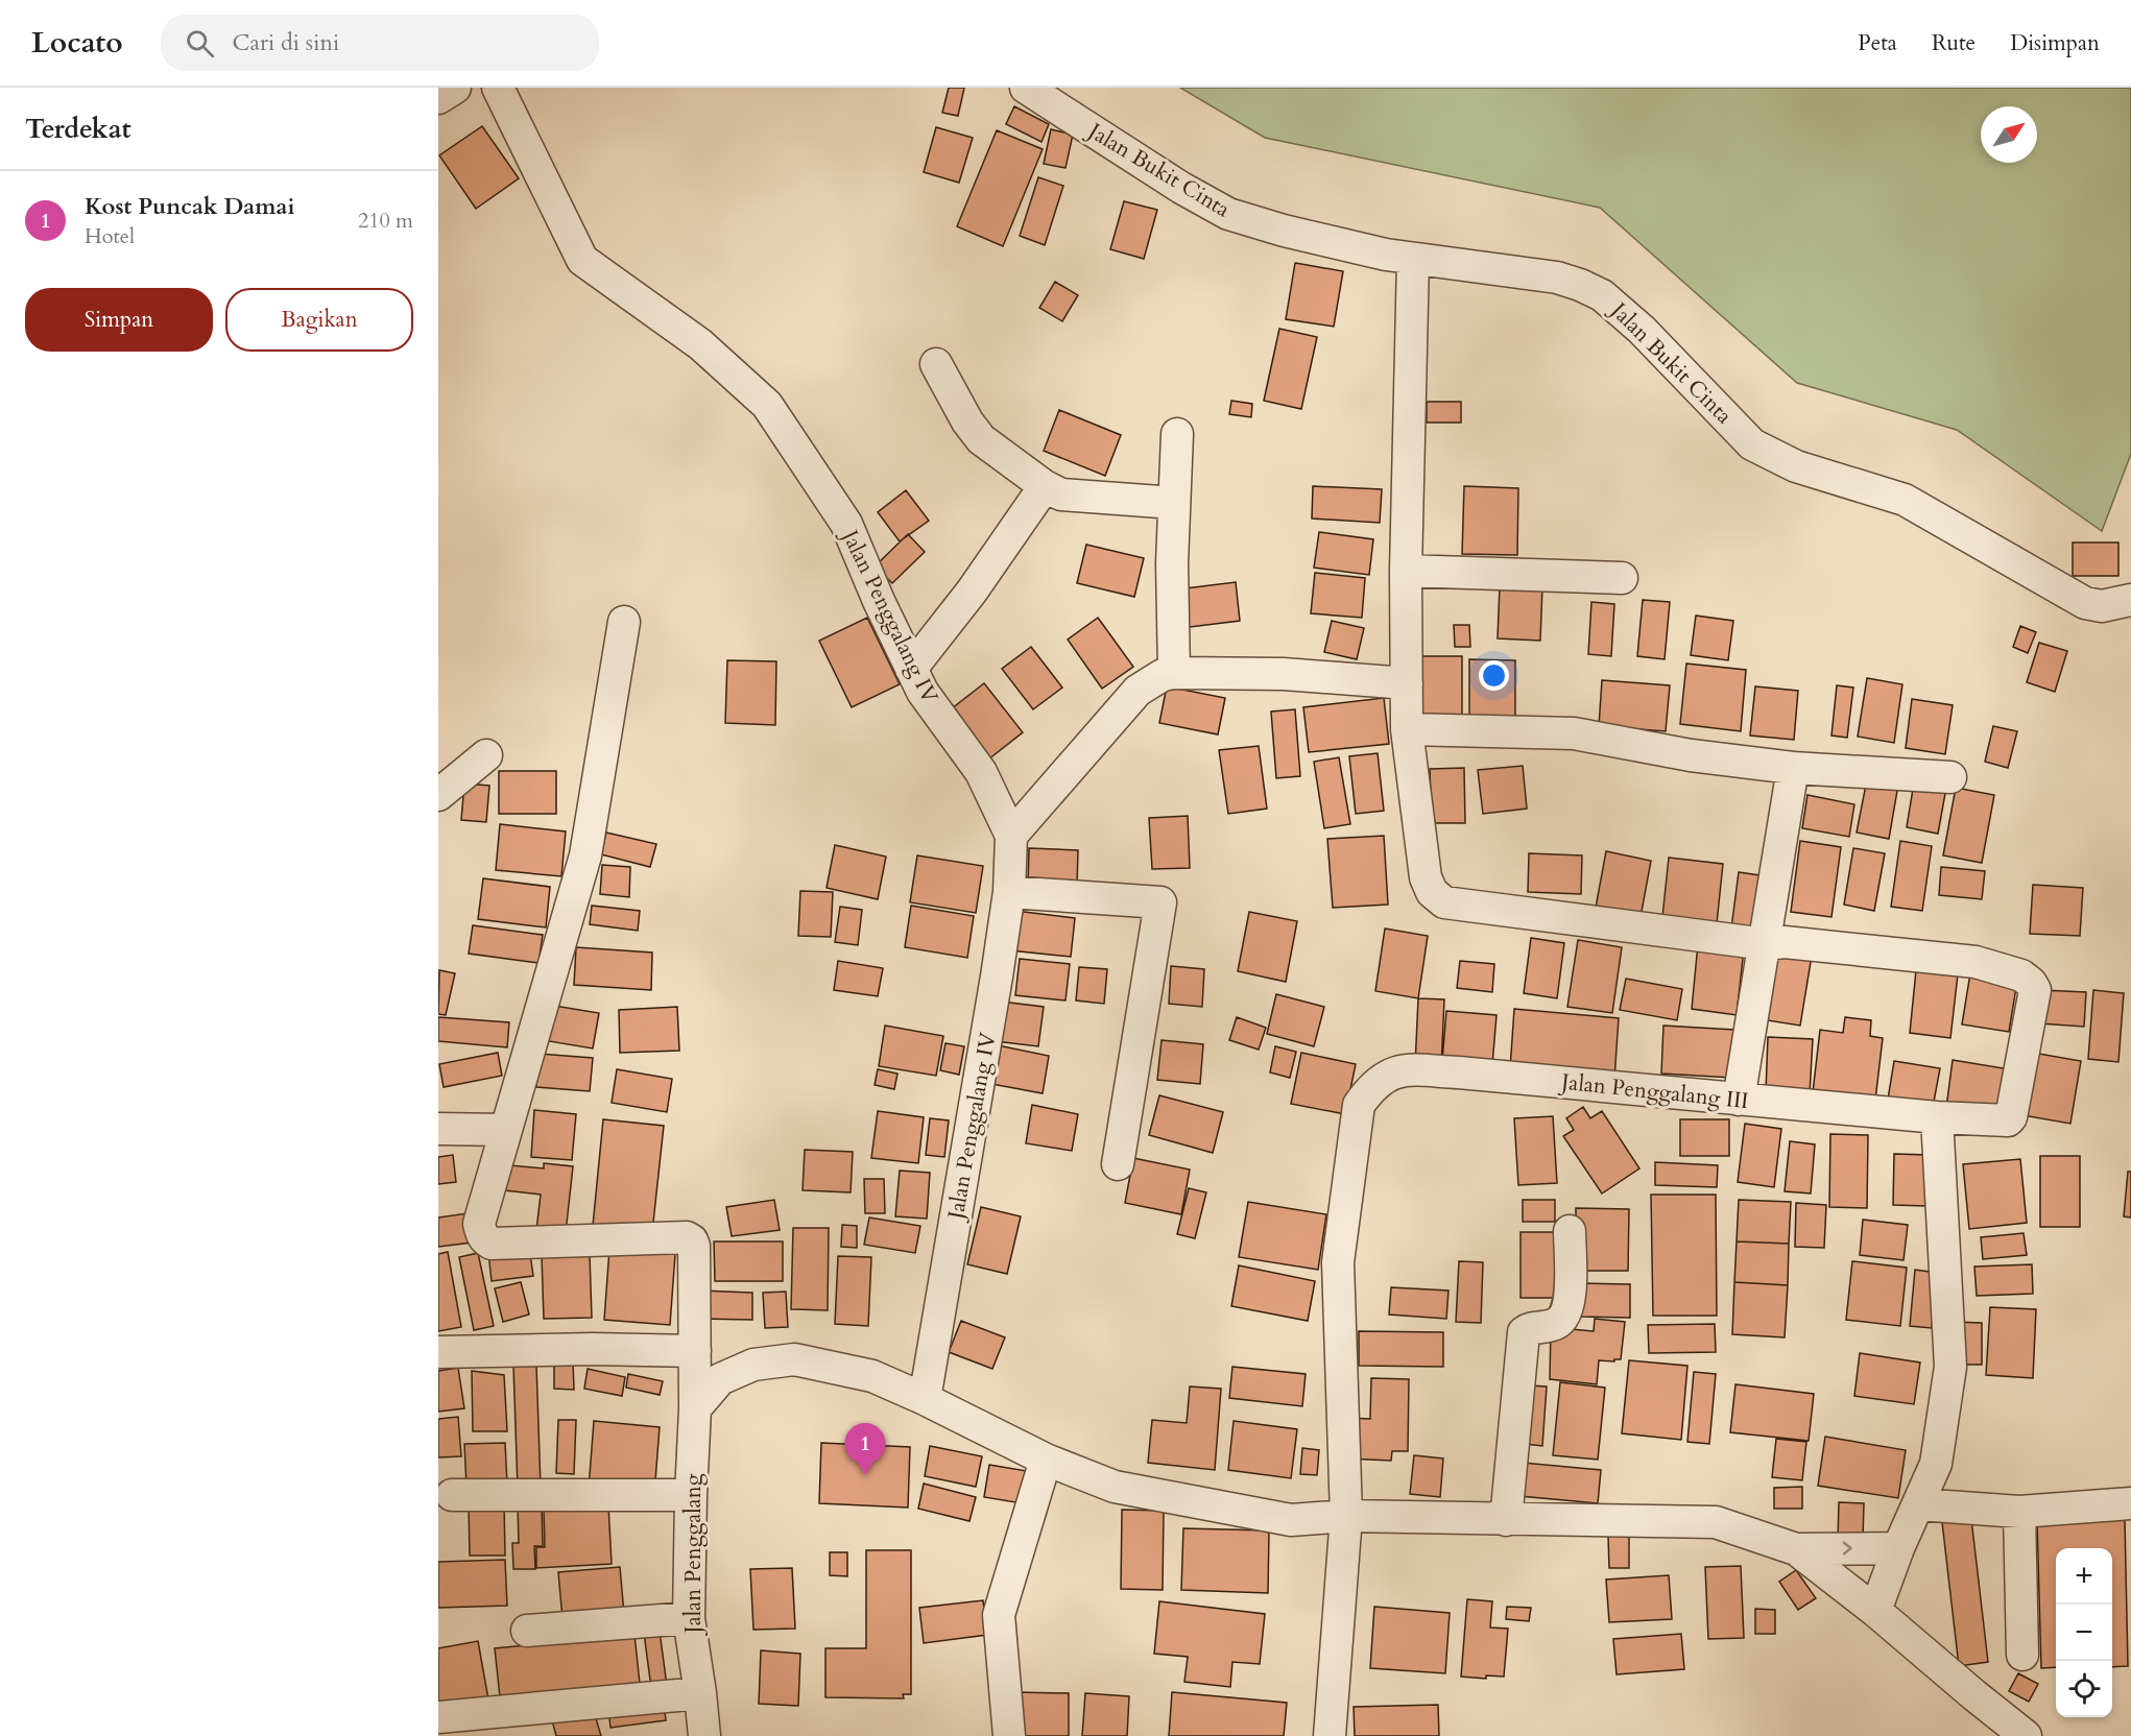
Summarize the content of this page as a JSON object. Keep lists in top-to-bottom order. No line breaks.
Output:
{"streets":{"street":["Jalan Bukit Cinta","Jalan Penggalang IV","Jalan Penggalang III","Jalan Penggalang"]},"north":"top right","page":{"header":"Locato","search":"Cari di sini","nav":["Peta","Rute","Disimpan"],"heading":"Terdekat","list":[{"mark":"1","name":"Kost Puncak Damai","note":"Hotel","value":"210 m"}],"buttons":["Simpan","Bagikan"],"pins":"1","map_buttons":["+","−"]}}
